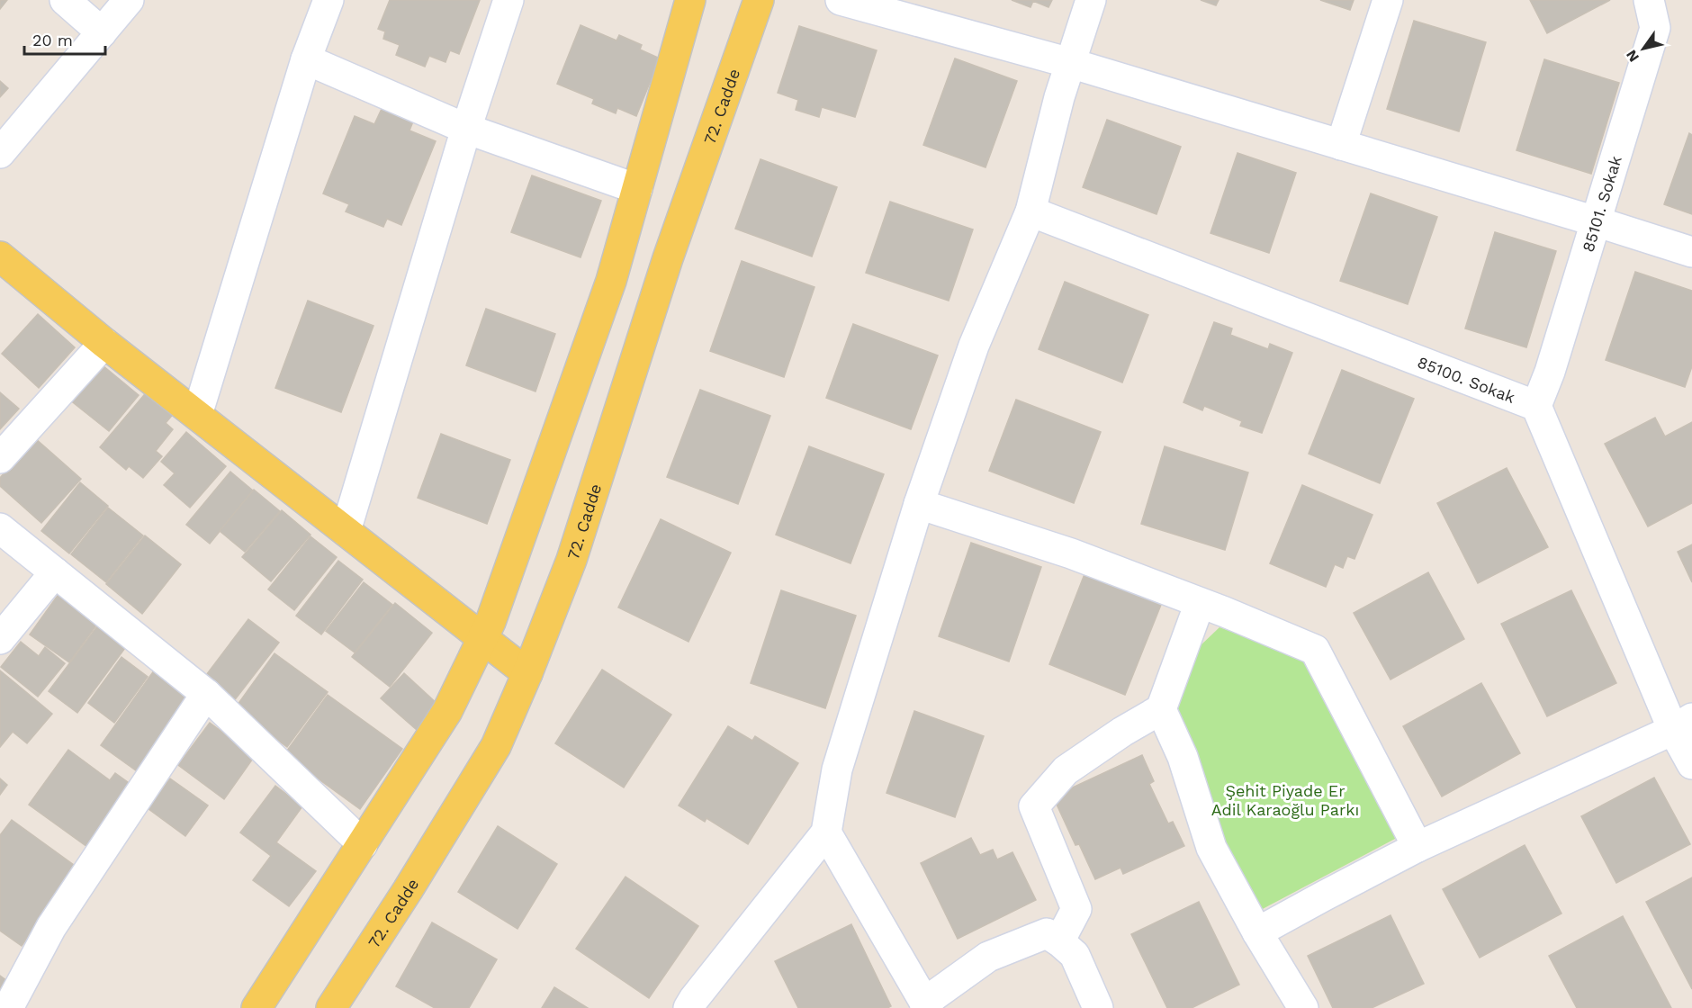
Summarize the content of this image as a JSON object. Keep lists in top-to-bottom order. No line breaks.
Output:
{"streets":{"main road":["72. Cadde"],"street":["85101. Sokak","85100. Sokak"]},"crossings":[["85101. Sokak","85100. Sokak"]],"parks":["Şehit Piyade Er Adil Karaoğlu Parkı"],"scale_bar":"20 m","north":"bottom left"}
